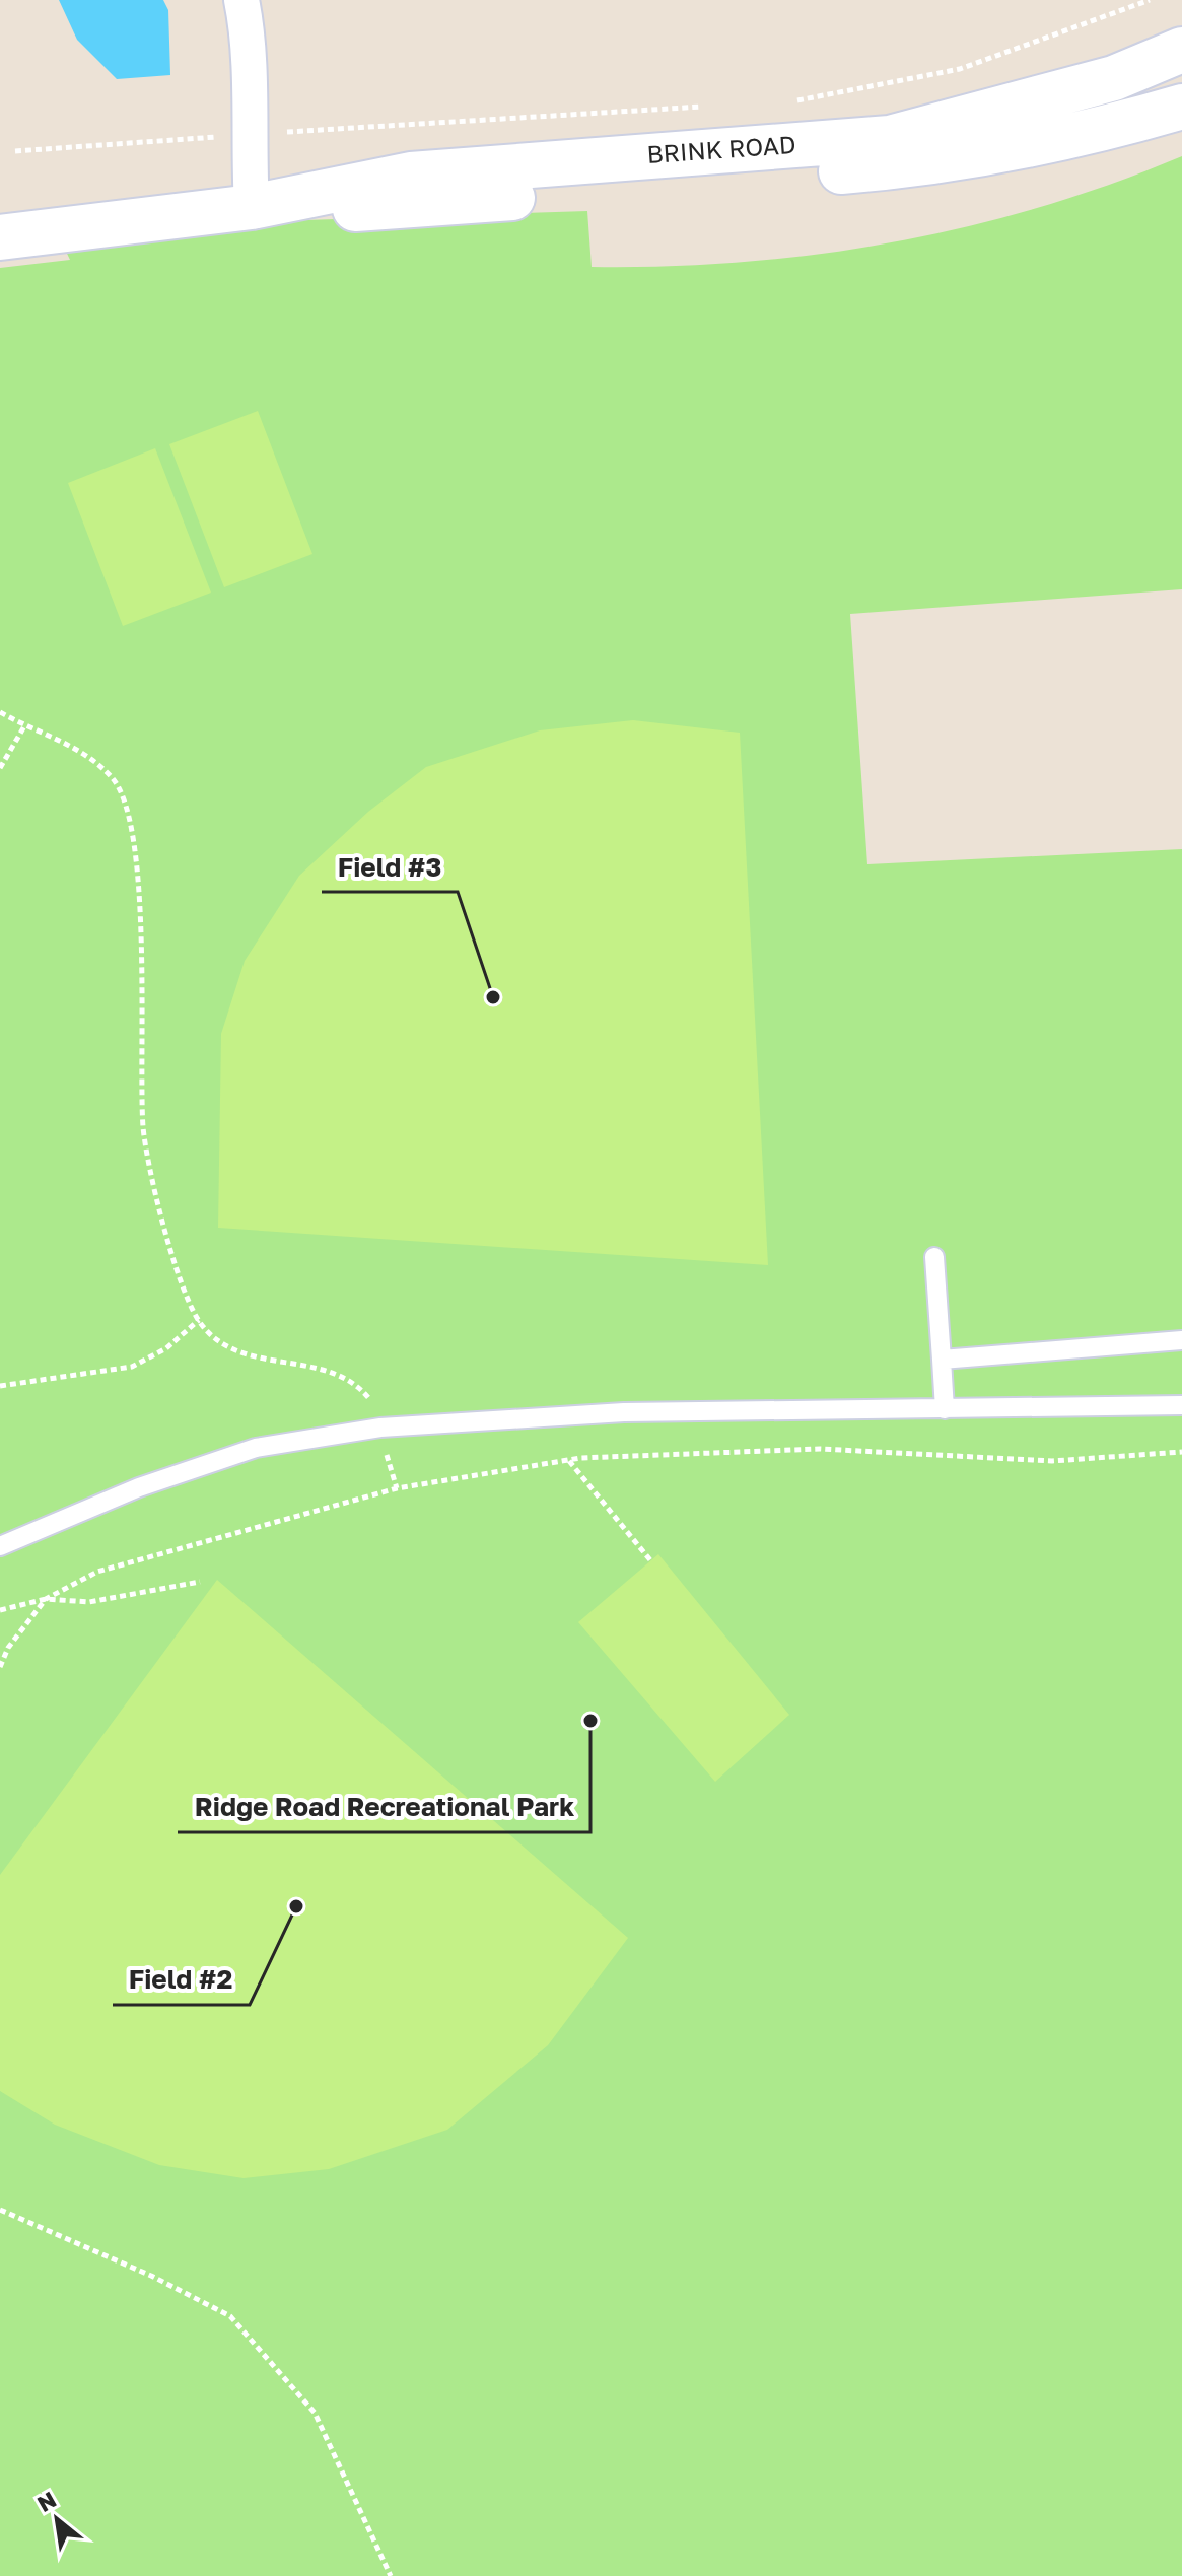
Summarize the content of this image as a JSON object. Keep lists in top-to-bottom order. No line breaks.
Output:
{"streets":{"main road":["BRINK ROAD"]},"places":["Field #3","Ridge Road Recreational Park","Field #2"],"north":"top left"}
